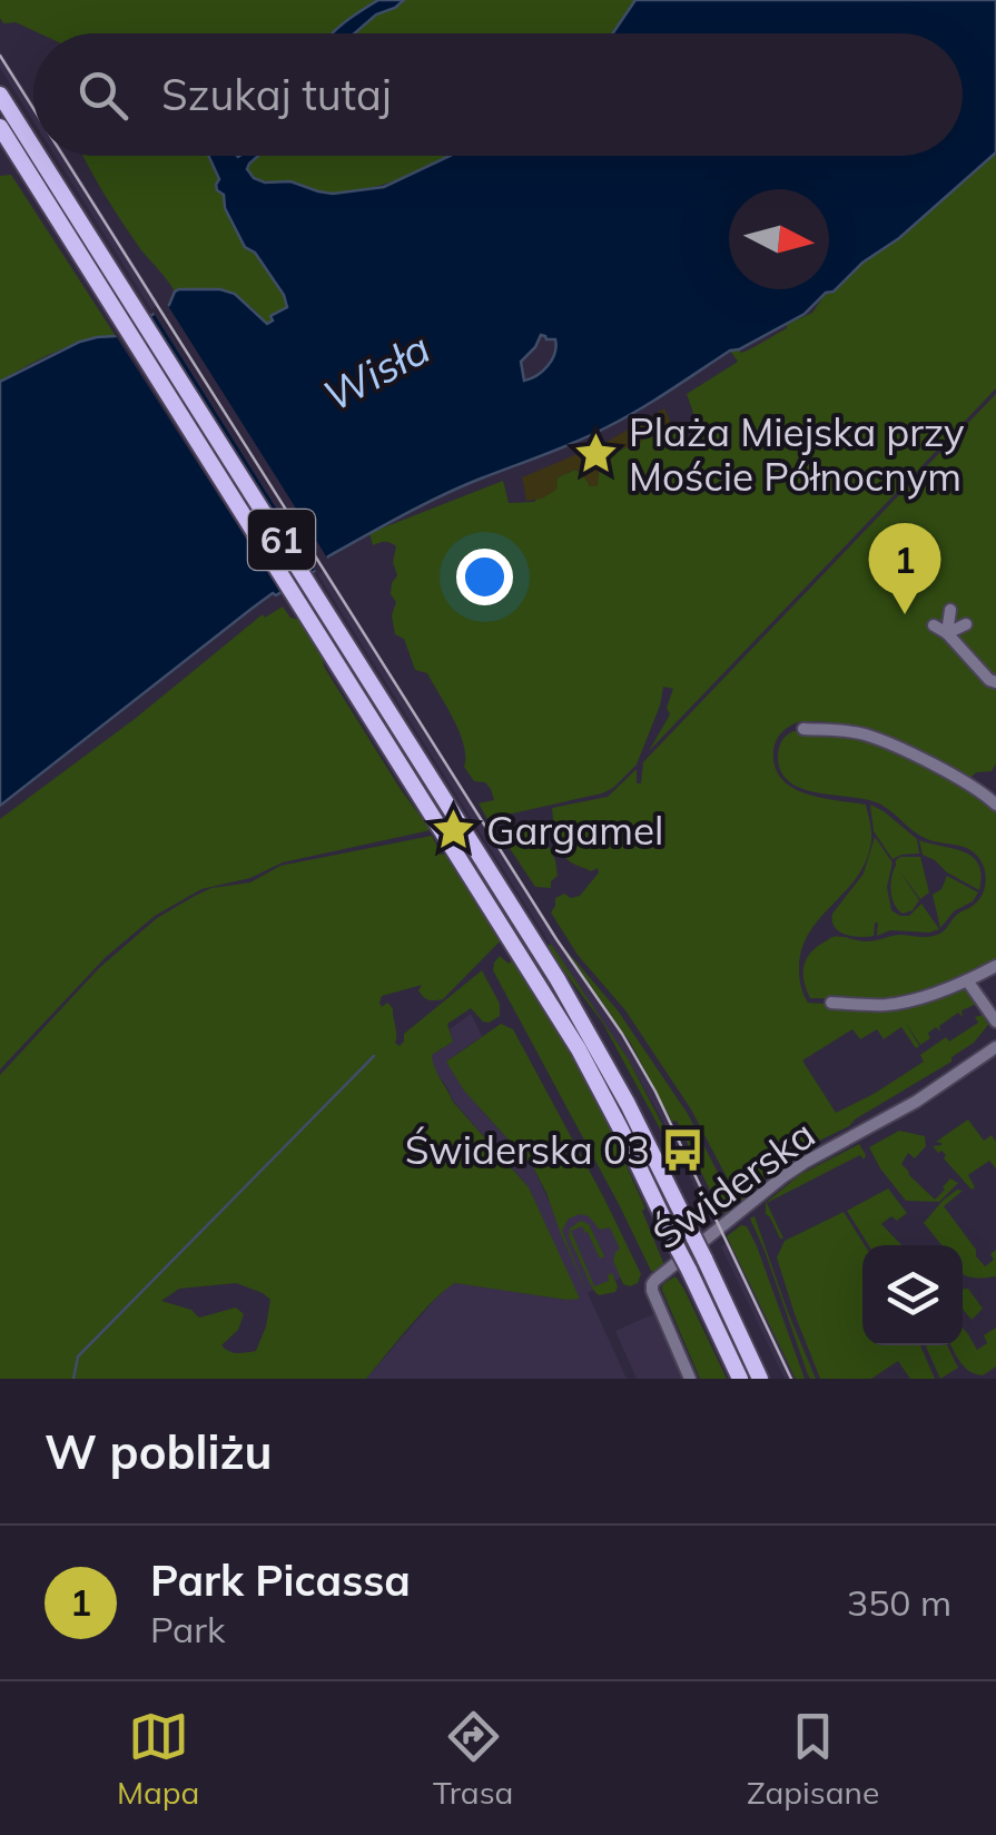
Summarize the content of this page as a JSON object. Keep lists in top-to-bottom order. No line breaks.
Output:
{"streets":{"main road":["61"],"street":["Świderska"]},"water":["Wisła"],"places":{"place":["Plaża Miejska przy Moście Północnym","Gargamel"],"bus stop":["Świderska 03"]},"north":"right","page":{"search":"Szukaj tutaj","pins":"1","heading":"W pobliżu","list":[{"mark":"1","name":"Park Picassa","note":"Park","value":"350 m"}],"nav":["Mapa","Trasa","Zapisane"]}}
